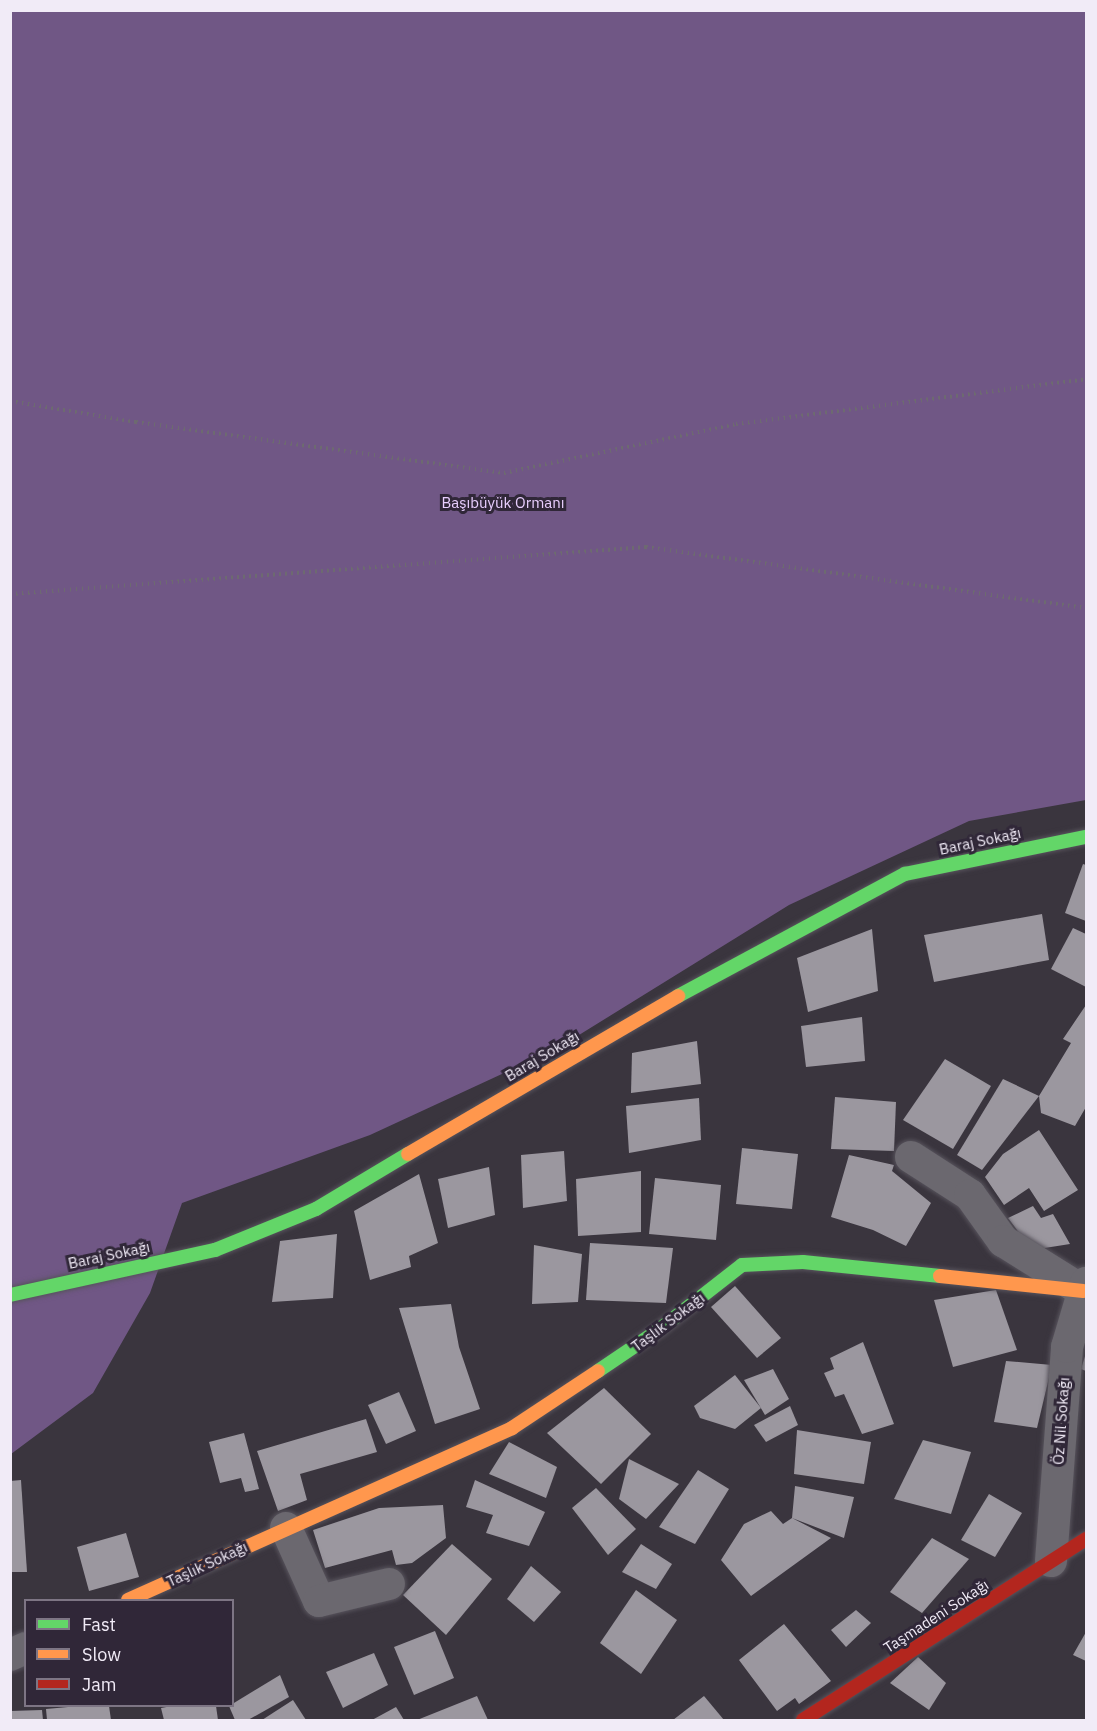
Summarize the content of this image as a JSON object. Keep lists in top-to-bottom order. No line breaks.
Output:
{"streets":{"street":["Baraj Sokağı","Taşlık Sokağı","Öz Nil Sokağı","Taşmadeni Sokağı"]},"crossings":[["Taşlık Sokağı","Öz Nil Sokağı"],["Öz Nil Sokağı","Taşmadeni Sokağı"]],"parks":["Başıbüyük Ormanı"],"legend":["Fast","Slow","Jam"]}
